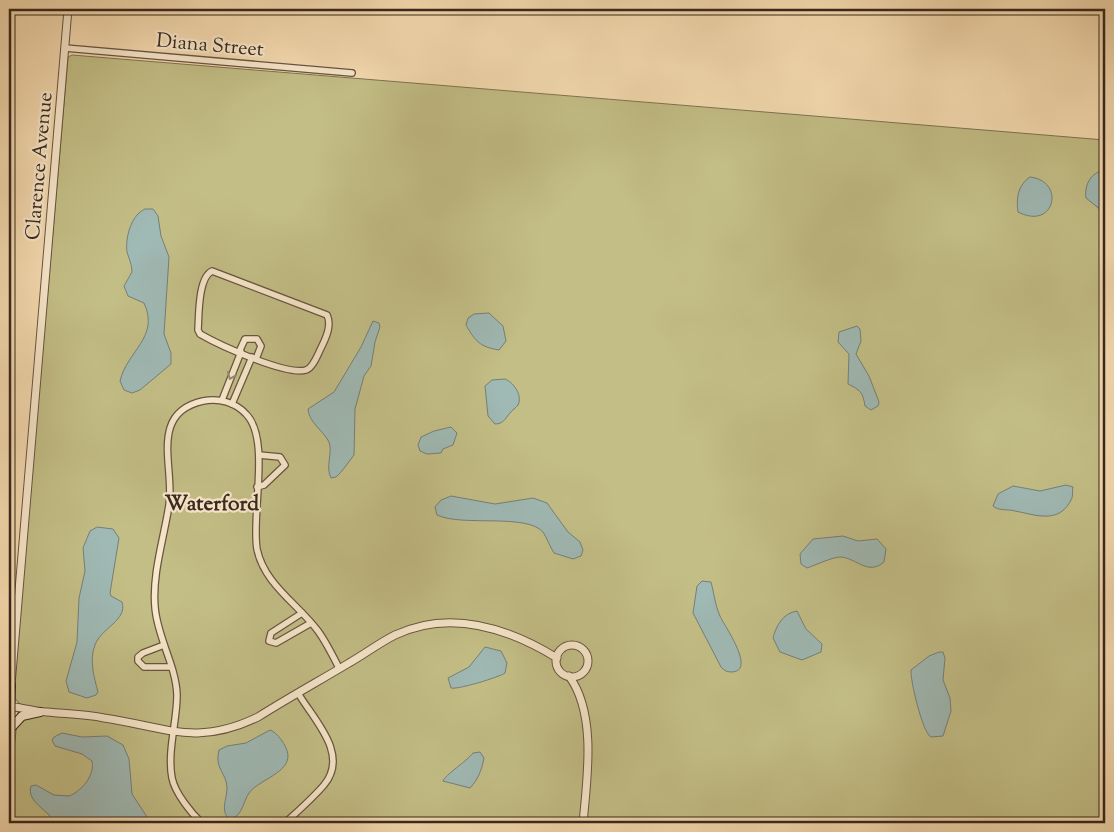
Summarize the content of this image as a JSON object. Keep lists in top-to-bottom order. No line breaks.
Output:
{"streets":{"main road":["Clarence Avenue"],"street":["Diana Street"]},"crossings":[["Diana Street","Clarence Avenue"]],"districts":["Waterford"]}
